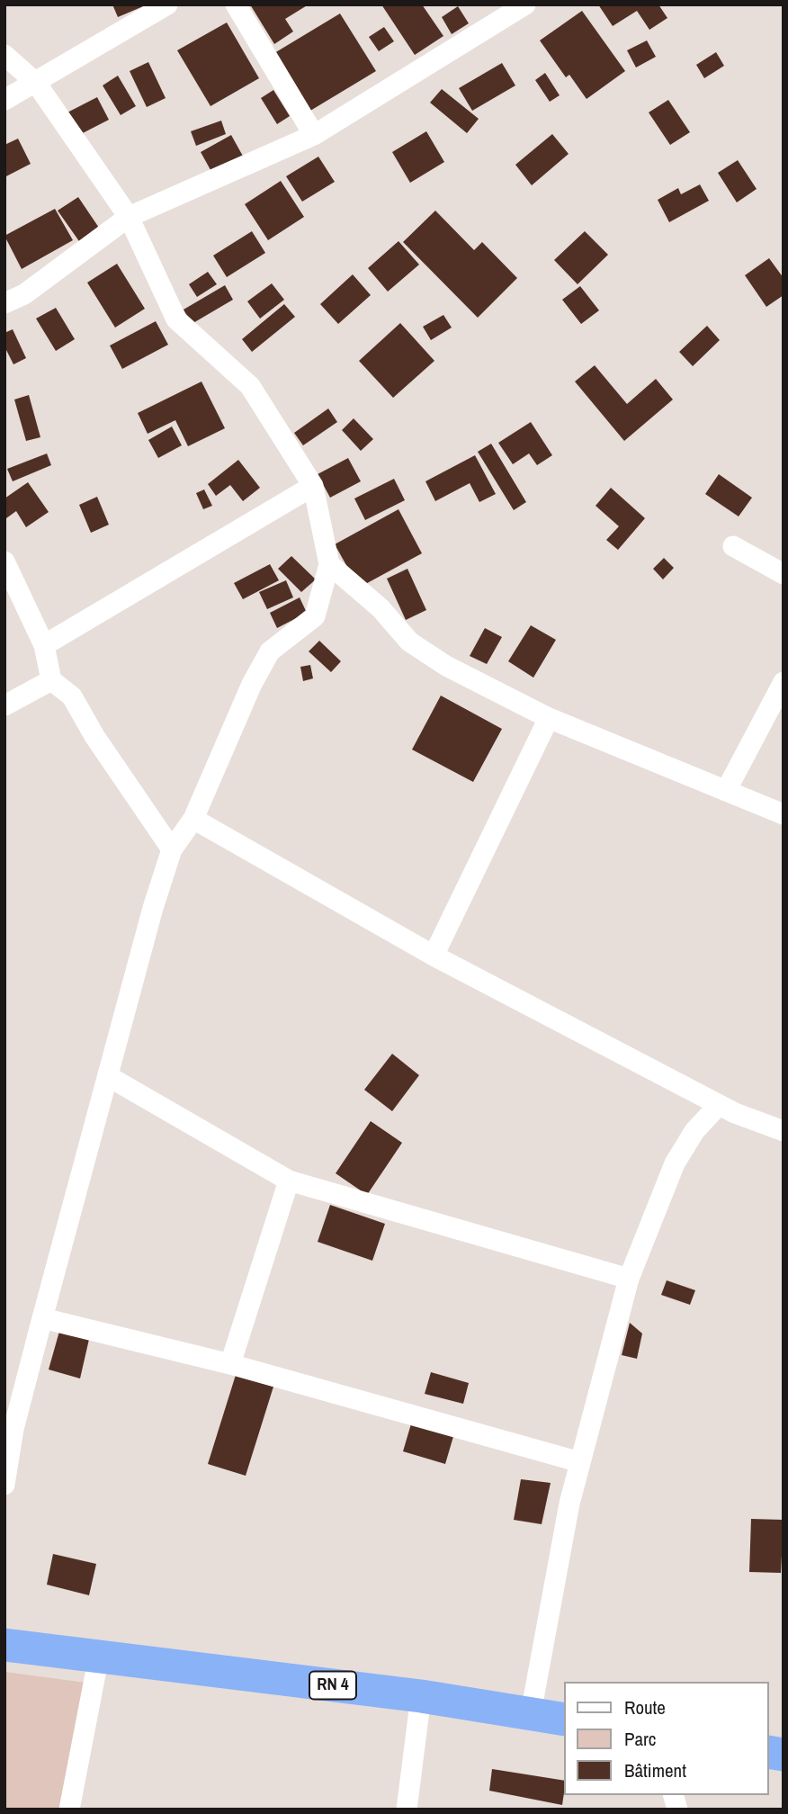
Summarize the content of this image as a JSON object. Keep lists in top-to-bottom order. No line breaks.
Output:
{"streets":{"highway":["RN 4"]},"legend":["Route","Parc","Bâtiment"]}
